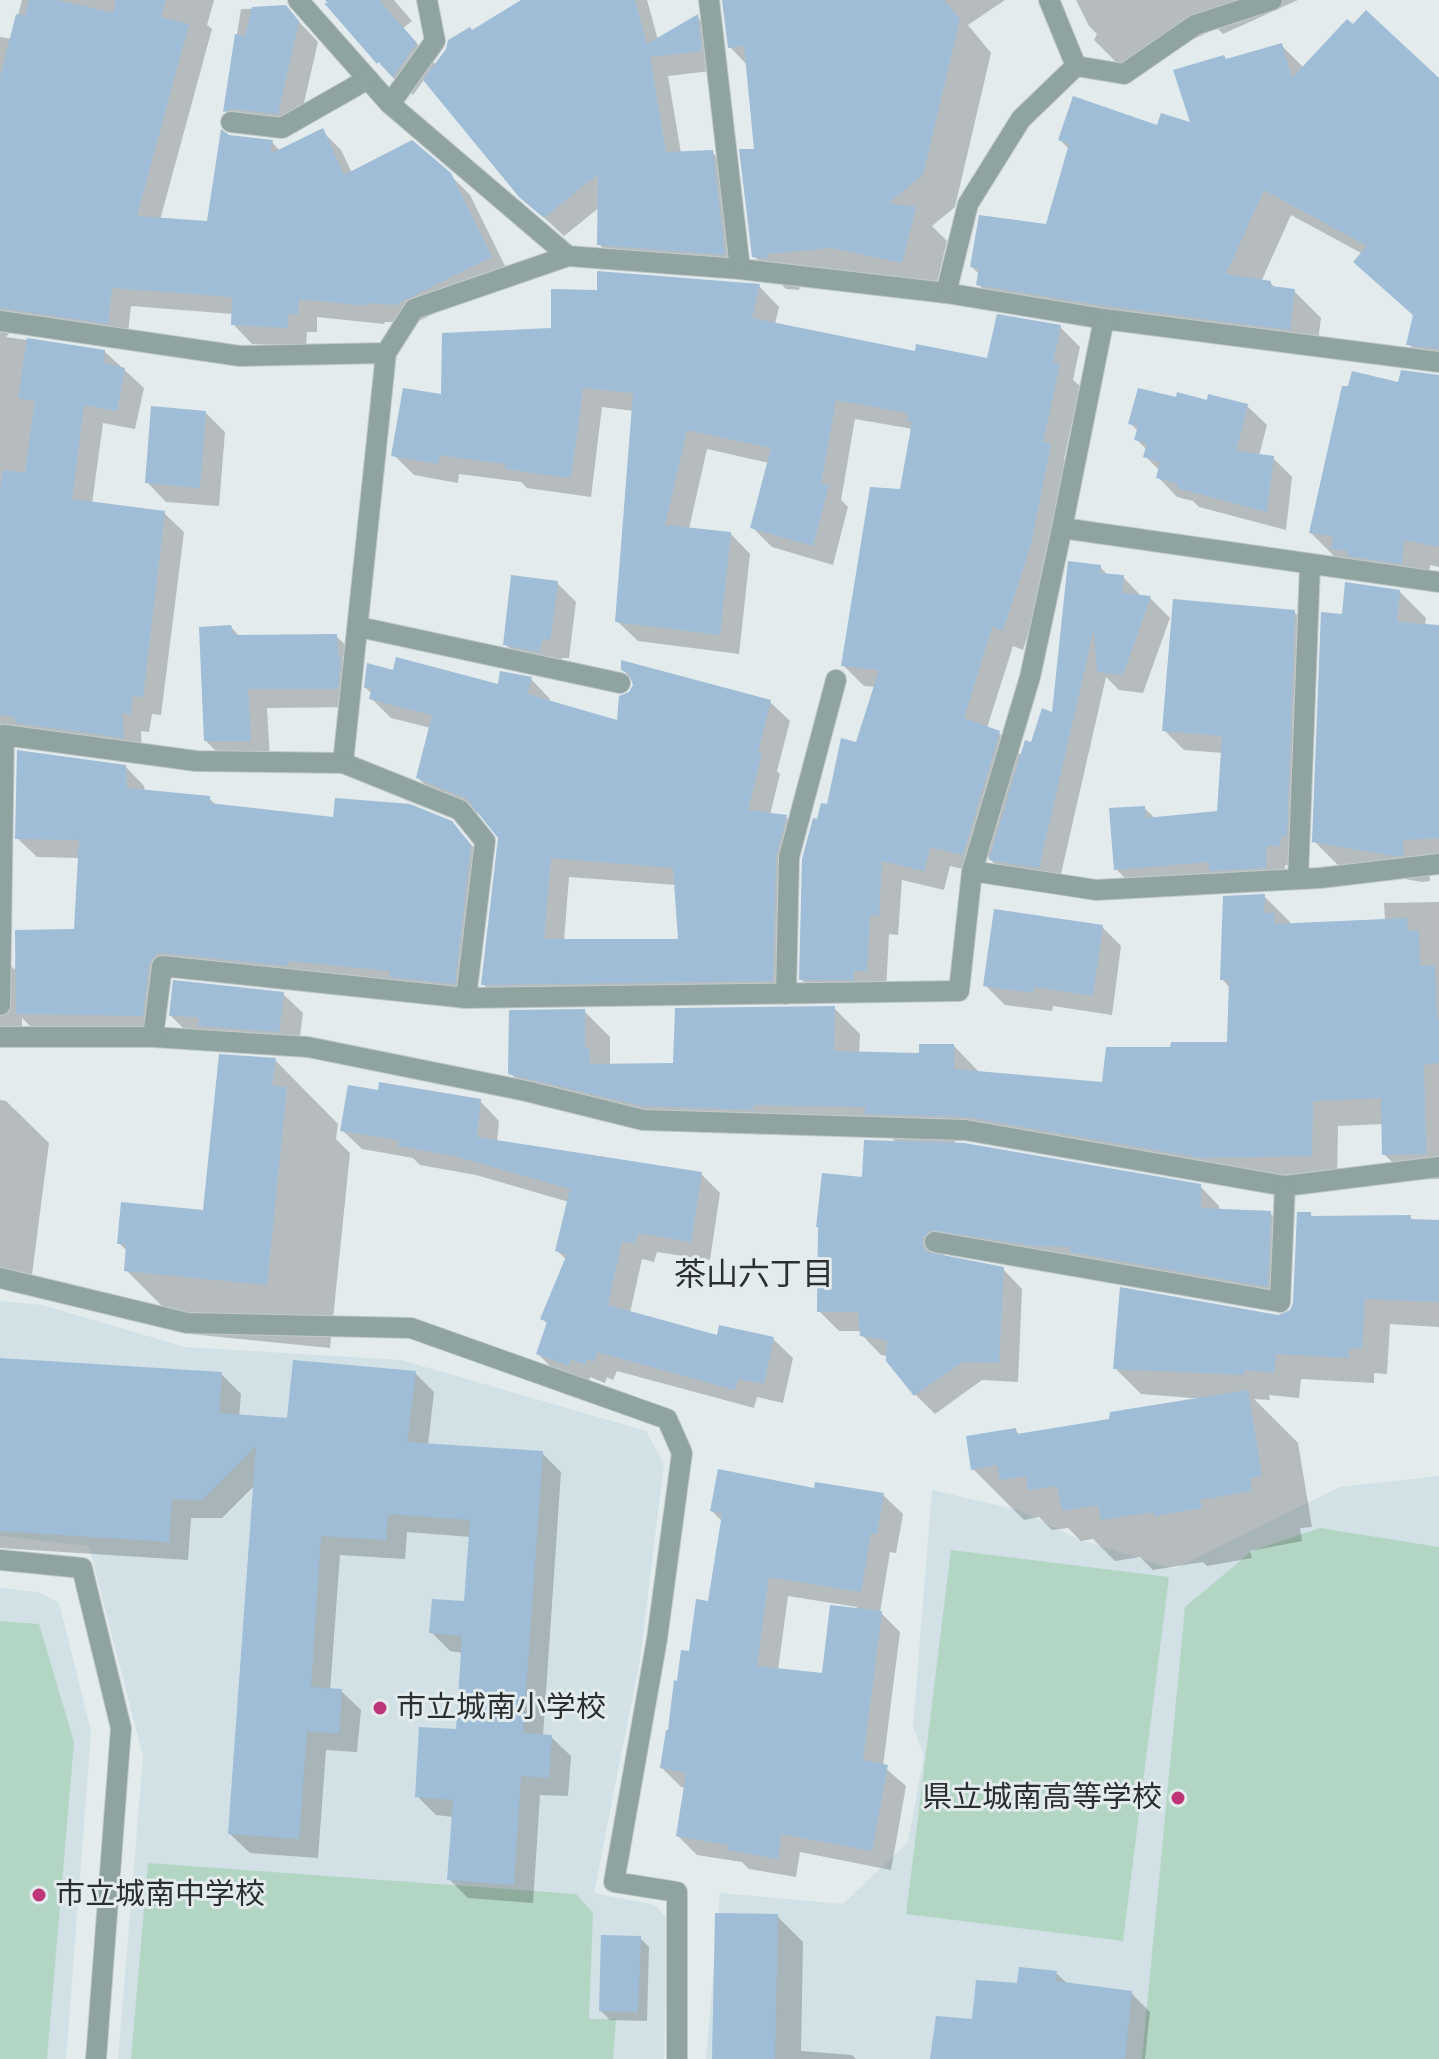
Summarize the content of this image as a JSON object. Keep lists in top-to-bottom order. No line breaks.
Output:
{"districts":["茶山六丁目"],"places":["市立城南小学校","県立城南高等学校","市立城南中学校"]}
